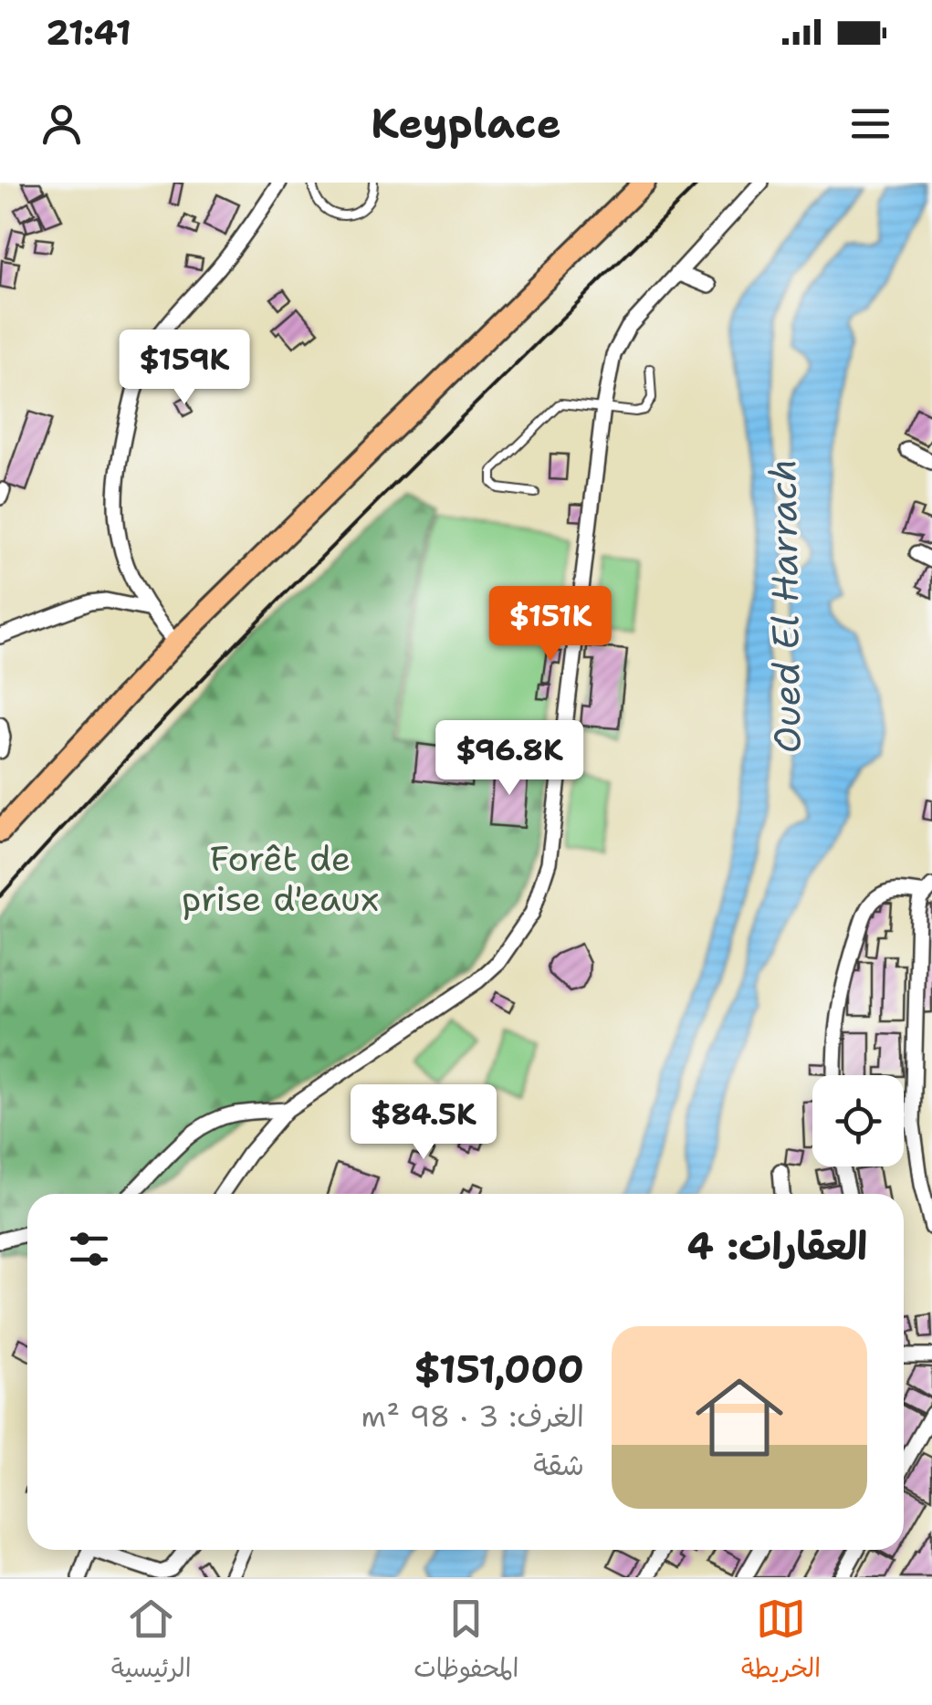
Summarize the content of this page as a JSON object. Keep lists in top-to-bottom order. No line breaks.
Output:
{"water":["Oued El Harrach"],"parks":["Forêt de prise d'eaux"],"page":{"status":"21:41","header":"Keyplace","price":["$159K","$151K","$96.8K","$84.5K"],"heading":"العقارات: 4","list":[{"name":"$151,000","note":"الغرف: 3 · 98 m² · شقة"}],"tabs":["الخريطة","المحفوظات","الرئيسية"]}}
